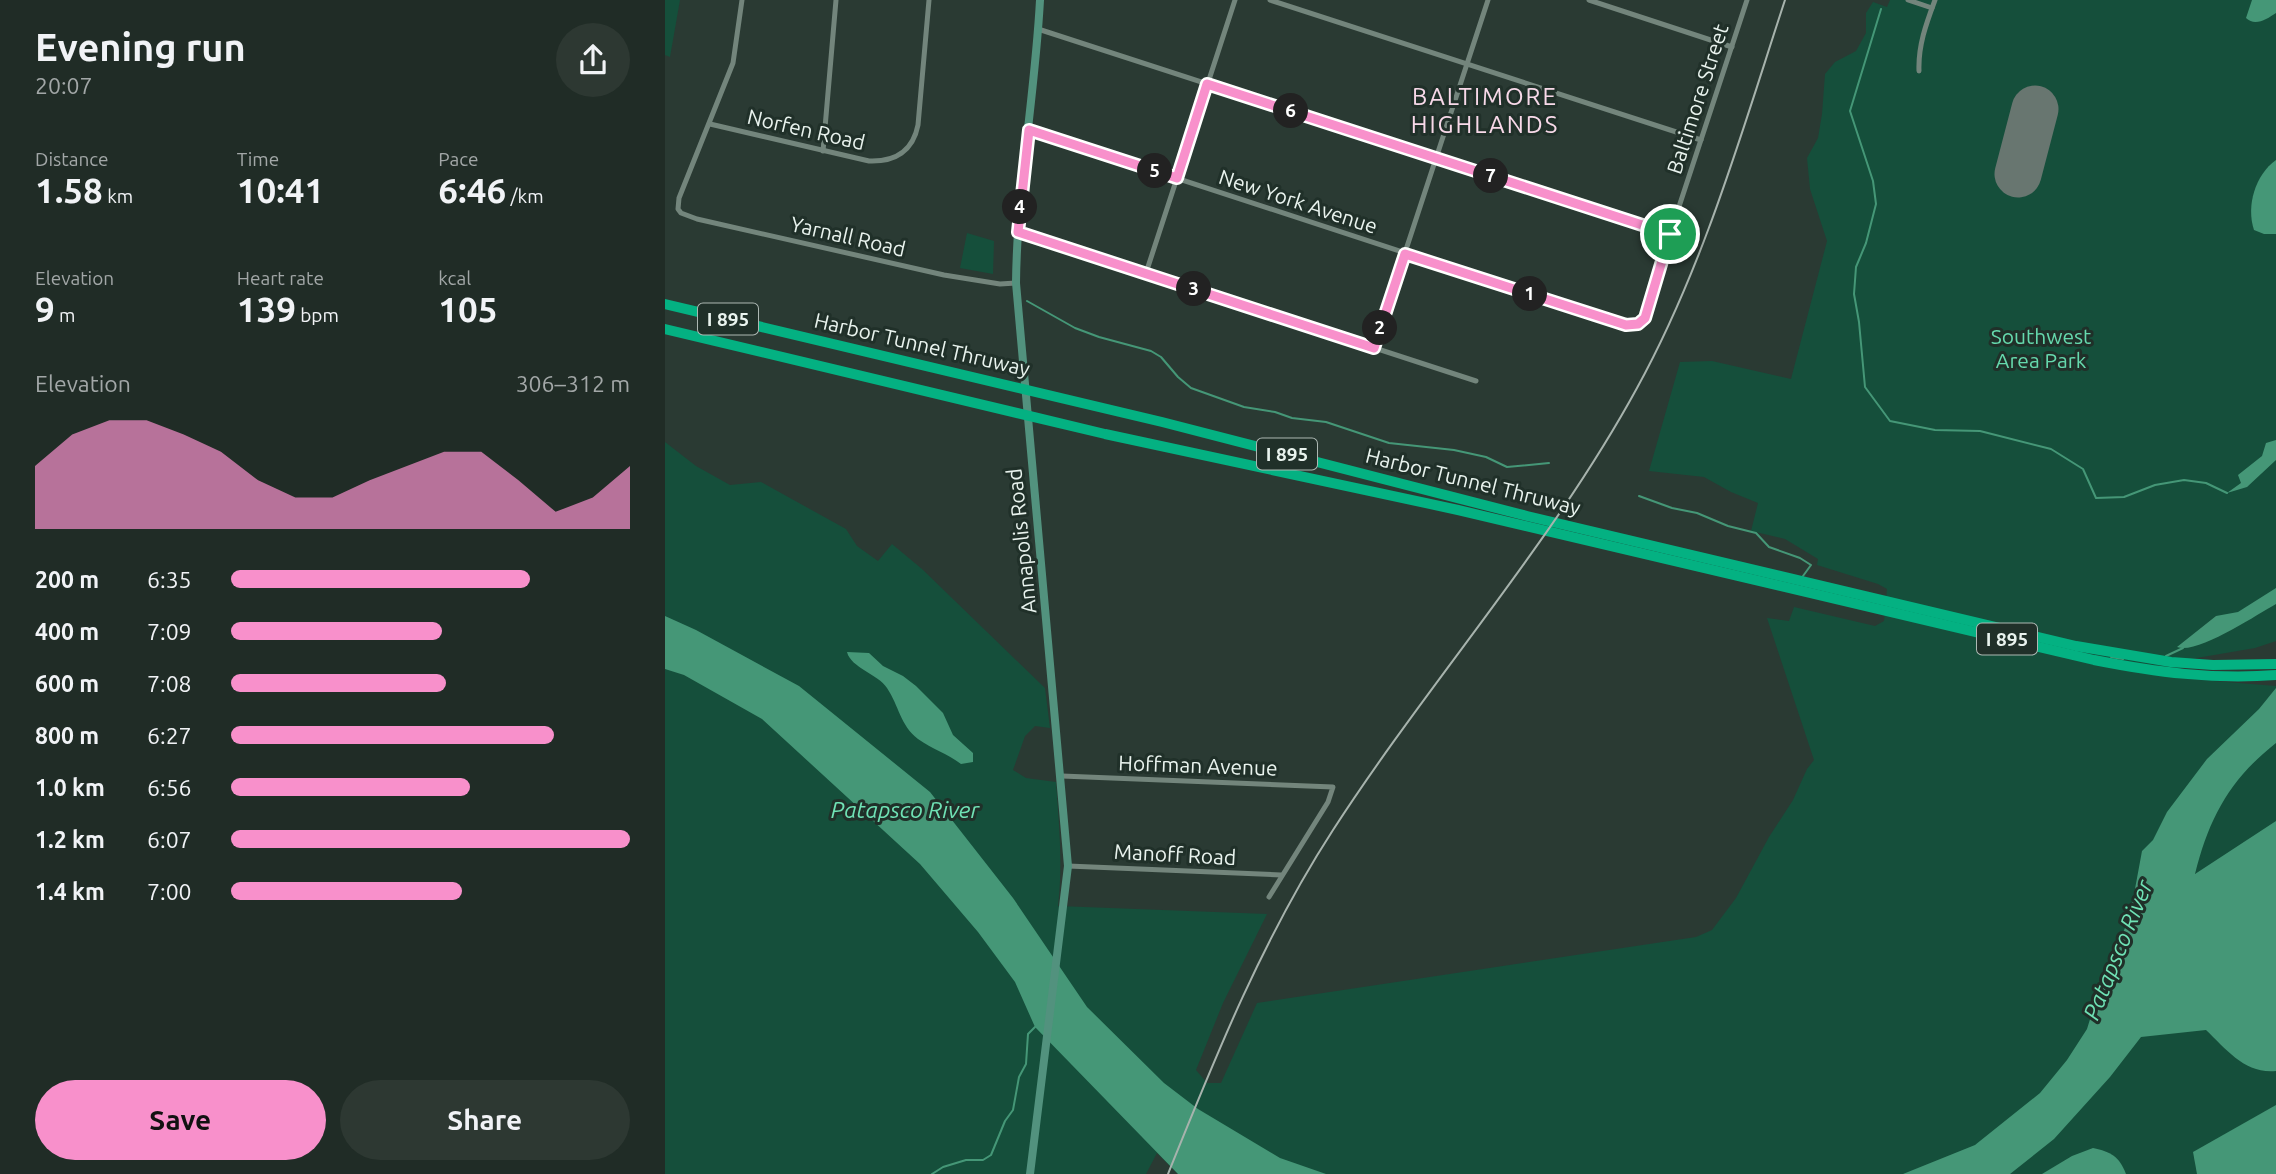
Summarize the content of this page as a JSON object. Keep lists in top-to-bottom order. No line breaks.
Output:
{"streets":{"highway":["I 895","Harbor Tunnel Thruway"],"main road":["Annapolis Road"],"street":["Baltimore Street","Norfen Road","New York Avenue","Yarnall Road","Hoffman Avenue","Manoff Road"]},"crossings":[["Baltimore Street","New York Avenue"],["Norfen Road","Yarnall Road"],["New York Avenue","Annapolis Road"],["Yarnall Road","Annapolis Road"],["Annapolis Road","Hoffman Avenue"],["Annapolis Road","Manoff Road"],["Hoffman Avenue","Manoff Road"]],"districts":["BALTIMORE HIGHLANDS"],"water":["Patapsco River"],"parks":["Southwest Area Park"],"page":{"heading":["Evening run","20:07"],"pins":["6","5","7","4","3","1","2"],"stats":[["Distance","1.58 km"],["Time","10:41"],["Pace","6:46 /km"],["Elevation","9 m"],["Heart rate","139 bpm"],["kcal","105"]],"chart":["Elevation","306–312 m"],"list":[{"name":"200 m","note":"6:35"},{"name":"400 m","note":"7:09"},{"name":"600 m","note":"7:08"},{"name":"800 m","note":"6:27"},{"name":"1.0 km","note":"6:56"},{"name":"1.2 km","note":"6:07"},{"name":"1.4 km","note":"7:00"}],"buttons":["Save","Share"]}}
